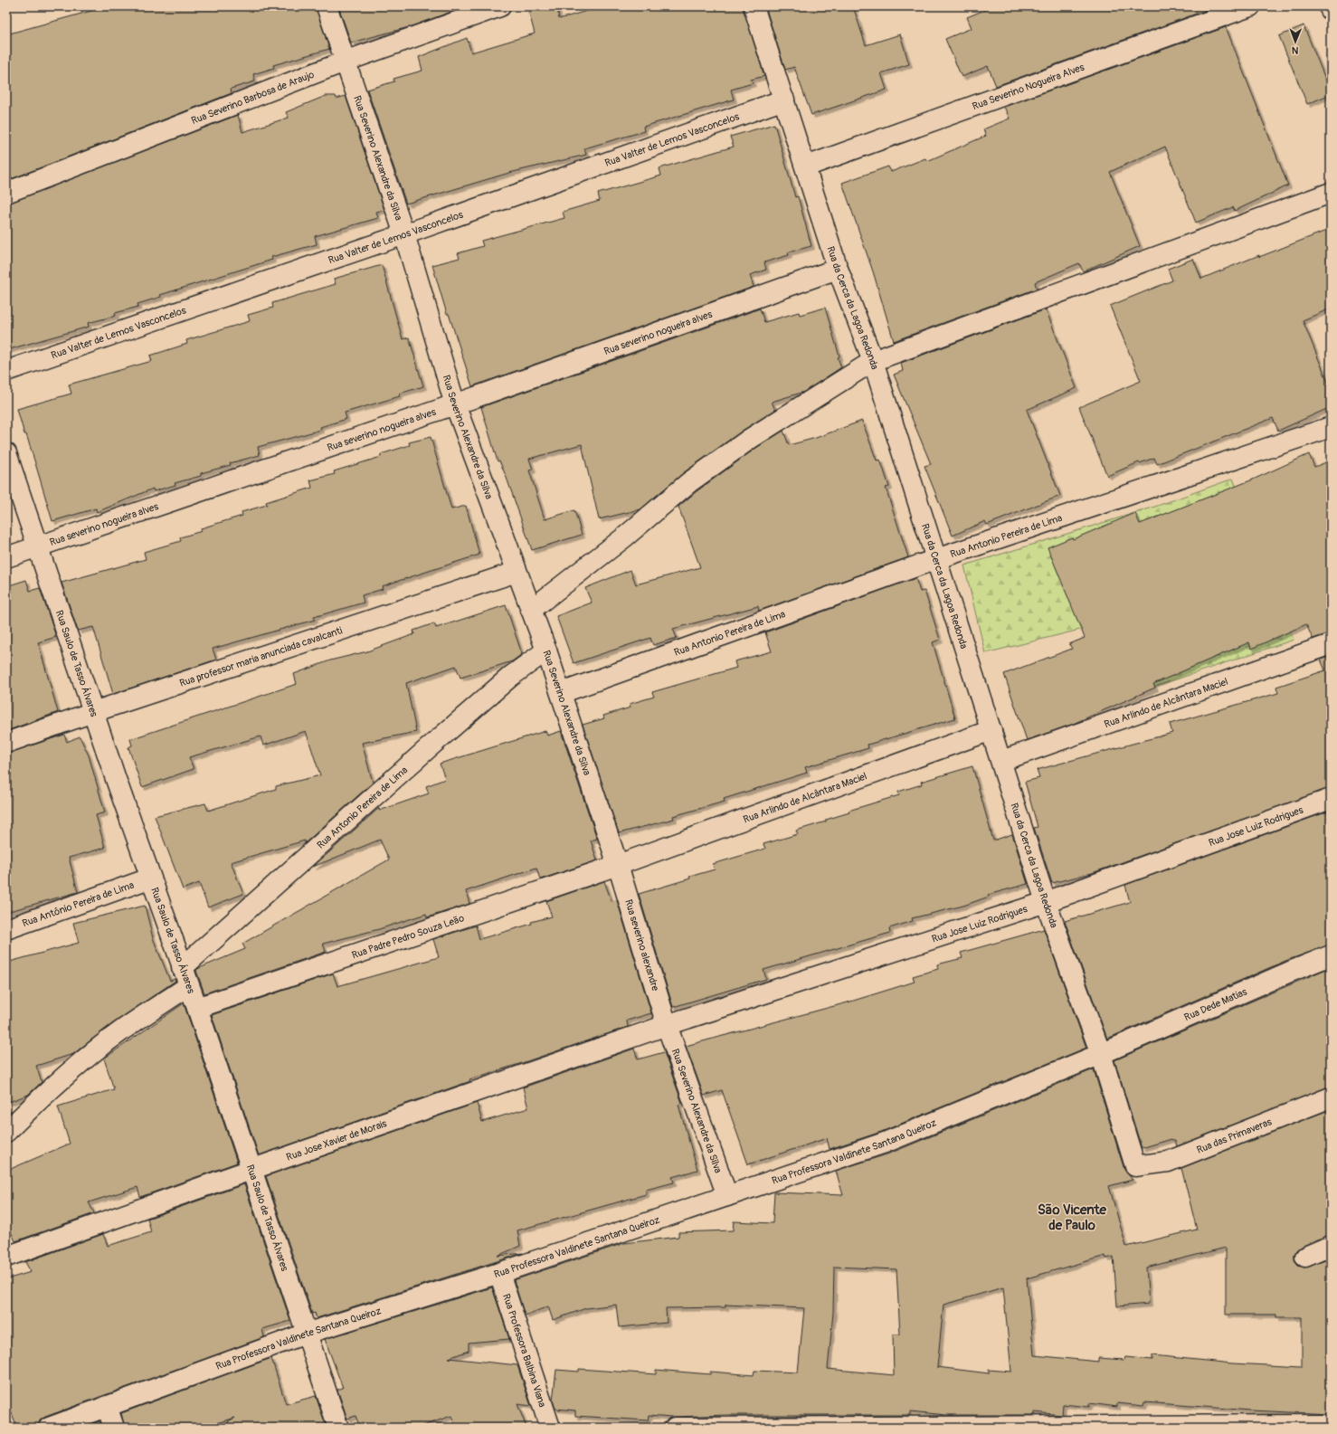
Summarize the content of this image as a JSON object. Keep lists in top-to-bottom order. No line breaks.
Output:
{"streets":{"street":["Rua Severino Nogueira Alves","Rua Severino Barbosa de Araujo","Rua Valter de Lemos Vasconcelos","Rua Severino Alexandre da Silva","Rua da Cerca da Lagoa Redonda","Rua severino nogueira alves","Rua Antonio Pereira de Lima","Rua professor maria anunciada cavalcanti","Rua Saulo de Tasso Álvares","Rua Arlindo de Alcântara Maciel","Rua Jose Luiz Rodrigues","Rua Antônio Pereira de Lima","Rua Padre Pedro Souza Leão","Rua severino alexandre","Rua Dede Matias","Rua das Primaveras","Rua Jose Xavier de Morais","Rua Professora Valdinete Santana Queiroz","Rua Professora Balbina Viana"]},"crossings":[["Rua Severino Nogueira Alves","Rua da Cerca da Lagoa Redonda"],["Rua Severino Barbosa de Araujo","Rua Severino Alexandre da Silva"],["Rua Valter de Lemos Vasconcelos","Rua Severino Alexandre da Silva"],["Rua Valter de Lemos Vasconcelos","Rua da Cerca da Lagoa Redonda"],["Rua Severino Alexandre da Silva","Rua severino nogueira alves"],["Rua Severino Alexandre da Silva","Rua Antonio Pereira de Lima"],["Rua Severino Alexandre da Silva","Rua professor maria anunciada cavalcanti"],["Rua Severino Alexandre da Silva","Rua Arlindo de Alcântara Maciel"],["Rua Severino Alexandre da Silva","Rua Jose Luiz Rodrigues"],["Rua Severino Alexandre da Silva","Rua Padre Pedro Souza Leão"],["Rua Severino Alexandre da Silva","Rua severino alexandre"],["Rua Severino Alexandre da Silva","Rua Jose Xavier de Morais"],["Rua Severino Alexandre da Silva","Rua Professora Valdinete Santana Queiroz"],["Rua da Cerca da Lagoa Redonda","Rua severino nogueira alves"],["Rua da Cerca da Lagoa Redonda","Rua Antonio Pereira de Lima"],["Rua da Cerca da Lagoa Redonda","Rua Arlindo de Alcântara Maciel"],["Rua da Cerca da Lagoa Redonda","Rua Jose Luiz Rodrigues"],["Rua da Cerca da Lagoa Redonda","Rua Dede Matias"],["Rua da Cerca da Lagoa Redonda","Rua das Primaveras"],["Rua da Cerca da Lagoa Redonda","Rua Professora Valdinete Santana Queiroz"],["Rua severino nogueira alves","Rua Saulo de Tasso Álvares"],["Rua Antonio Pereira de Lima","Rua Saulo de Tasso Álvares"],["Rua professor maria anunciada cavalcanti","Rua Saulo de Tasso Álvares"],["Rua Saulo de Tasso Álvares","Rua Antônio Pereira de Lima"],["Rua Saulo de Tasso Álvares","Rua Padre Pedro Souza Leão"],["Rua Saulo de Tasso Álvares","Rua Jose Xavier de Morais"],["Rua Saulo de Tasso Álvares","Rua Professora Valdinete Santana Queiroz"],["Rua Arlindo de Alcântara Maciel","Rua Padre Pedro Souza Leão"],["Rua Arlindo de Alcântara Maciel","Rua severino alexandre"],["Rua Jose Luiz Rodrigues","Rua severino alexandre"],["Rua Jose Luiz Rodrigues","Rua Jose Xavier de Morais"],["Rua Padre Pedro Souza Leão","Rua severino alexandre"],["Rua severino alexandre","Rua Jose Xavier de Morais"],["Rua Dede Matias","Rua Professora Valdinete Santana Queiroz"],["Rua Professora Valdinete Santana Queiroz","Rua Professora Balbina Viana"]],"districts":["São Vicente de Paulo"],"north":"bottom"}
